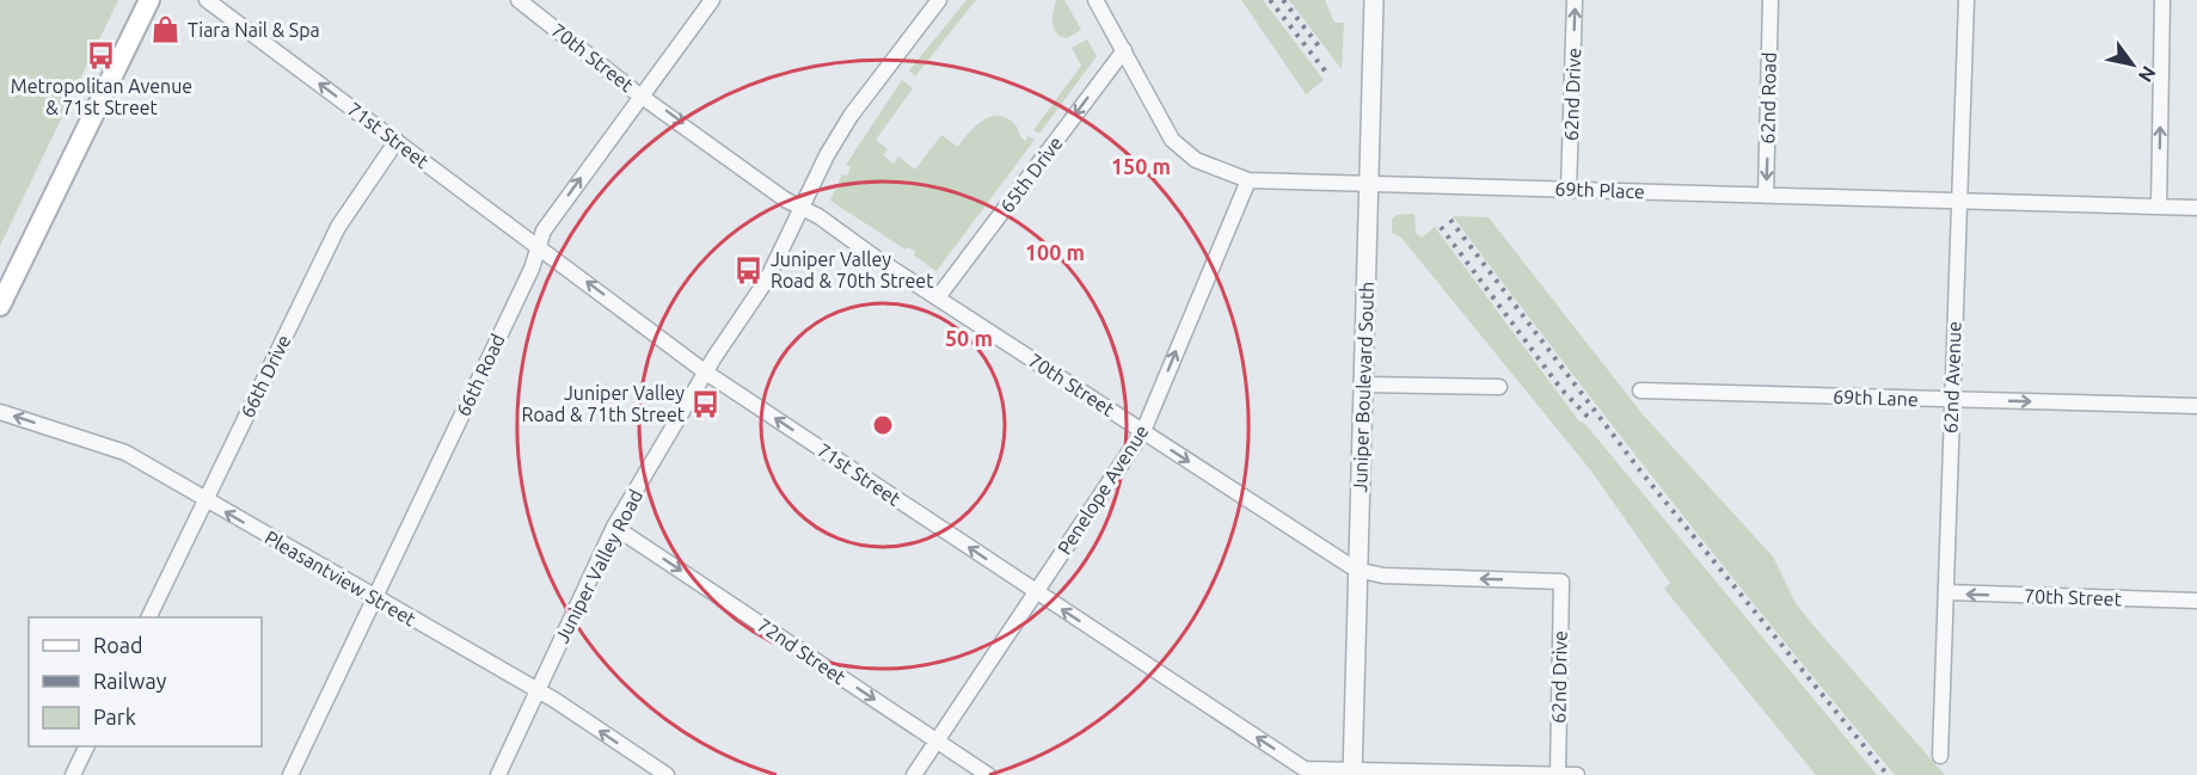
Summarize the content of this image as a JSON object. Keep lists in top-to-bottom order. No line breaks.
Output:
{"streets":{"street":["70th Street","62nd Drive","62nd Road","71st Street","65th Drive","69th Place","66th Road","66th Drive","62nd Avenue","Juniper Boulevard South","69th Lane","Penelope Avenue","Juniper Valley Road","Pleasantview Street","72nd Street"]},"crossings":[["70th Street","62nd Drive"],["70th Street","65th Drive"],["70th Street","66th Road"],["70th Street","62nd Avenue"],["70th Street","Juniper Boulevard South"],["70th Street","Penelope Avenue"],["70th Street","Juniper Valley Road"],["62nd Drive","71st Street"],["62nd Drive","69th Place"],["62nd Road","69th Place"],["71st Street","66th Road"],["71st Street","66th Drive"],["71st Street","Juniper Boulevard South"],["71st Street","Penelope Avenue"],["71st Street","Juniper Valley Road"],["65th Drive","69th Place"],["69th Place","62nd Avenue"],["69th Place","Juniper Boulevard South"],["69th Place","Penelope Avenue"],["66th Road","Pleasantview Street"],["66th Drive","Pleasantview Street"],["62nd Avenue","69th Lane"],["Penelope Avenue","72nd Street"],["Juniper Valley Road","Pleasantview Street"],["Juniper Valley Road","72nd Street"]],"one_way":["62nd Drive","62nd Road","71st Street","65th Drive","69th Lane","Penelope Avenue","Pleasantview Street","72nd Street"],"places":{"shop":["Tiara Nail & Spa"],"bus stop":["Metropolitan Avenue & 71st Street","Juniper Valley Road & 70th Street","Juniper Valley Road & 71th Street"]},"legend":["Road","Railway","Park"],"north":"bottom right","rings":["150 m","100 m","50 m"]}
